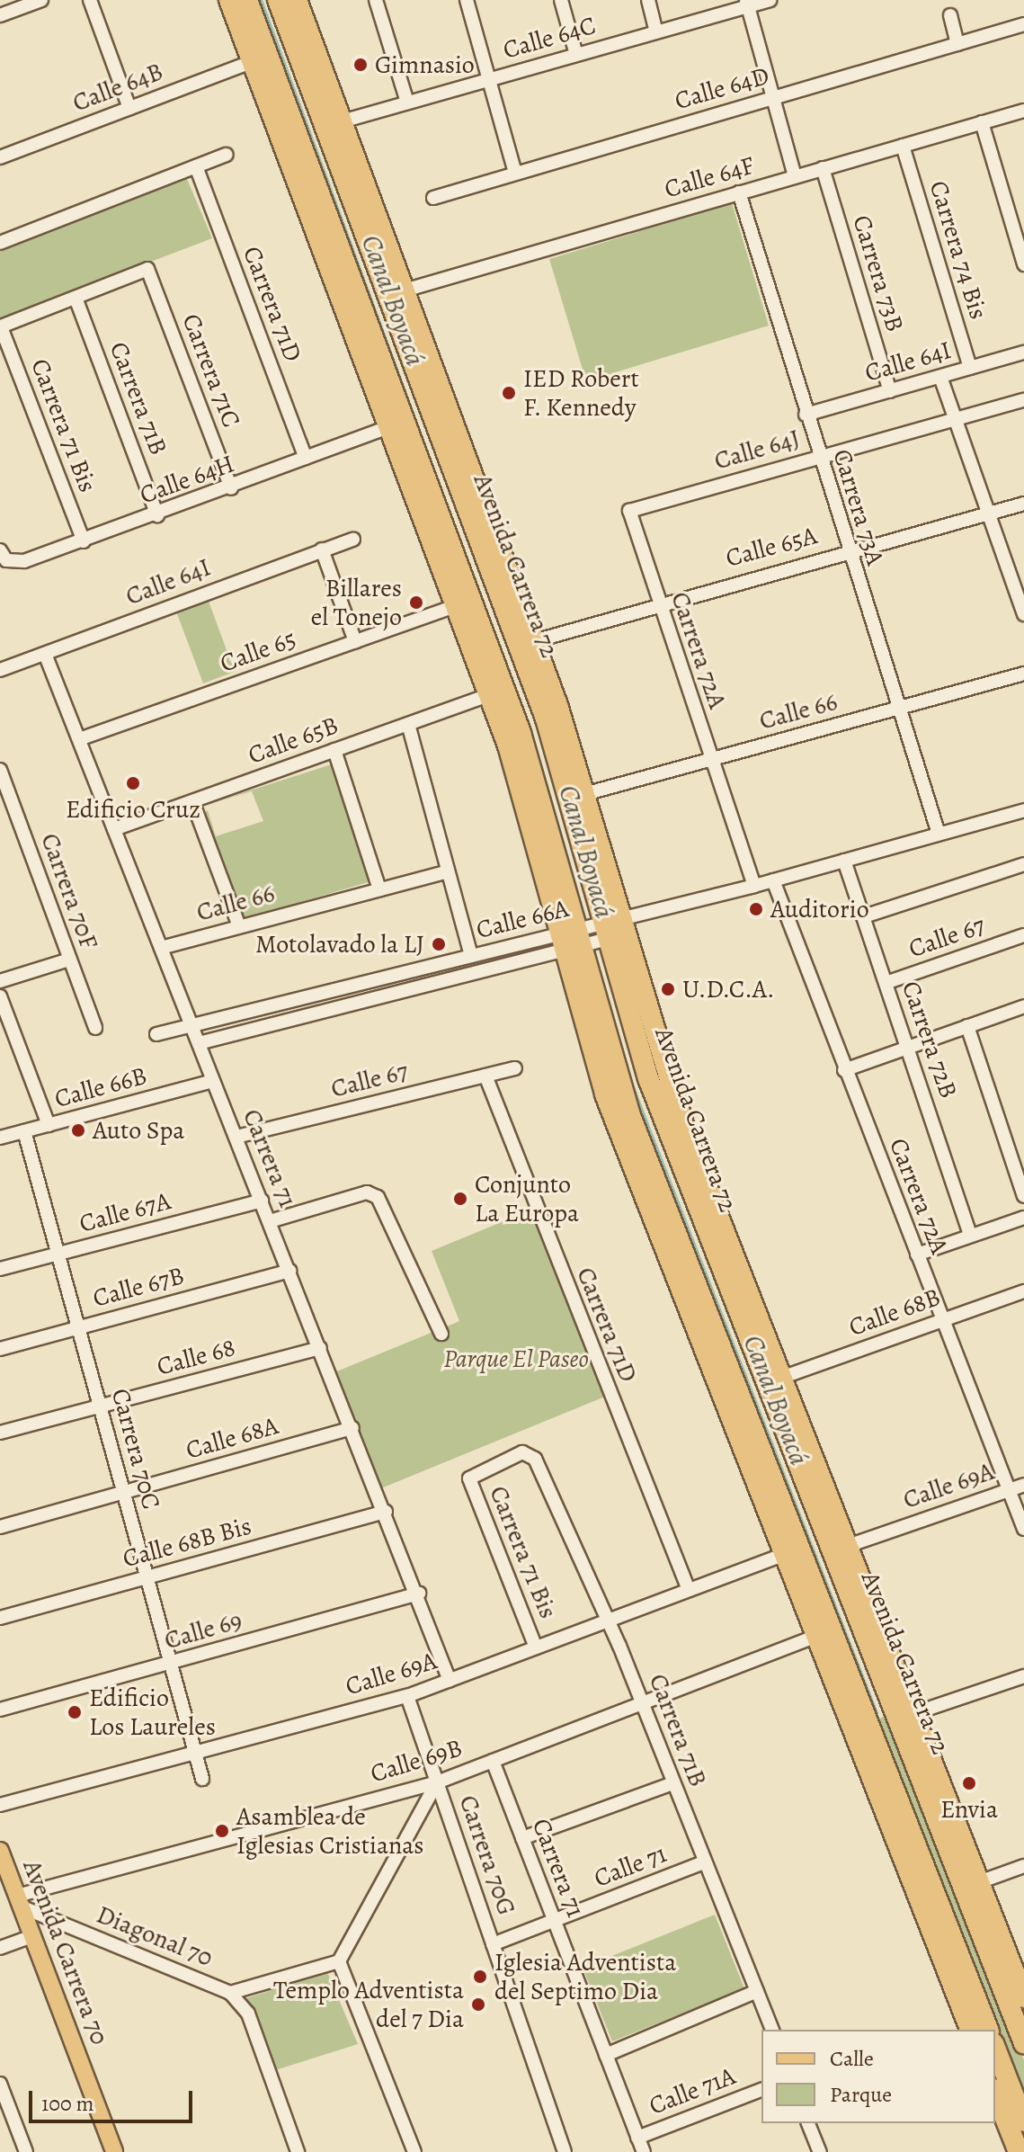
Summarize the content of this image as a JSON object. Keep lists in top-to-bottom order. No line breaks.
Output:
{"streets":{"highway":["Avenida Carrera 72"],"main road":["Avenida Carrera 70"],"street":["Calle 64C","Calle 64B","Calle 64D","Calle 64F","Carrera 74 Bis","Carrera 73B","Carrera 71D","Calle 64I","Carrera 71C","Carrera 71B","Carrera 71 Bis","Calle 64J","Calle 64H","Carrera 73A","Calle 65A","Carrera 72A","Calle 65","Calle 66","Calle 65B","Carrera 70F","Calle 66A","Calle 67","Carrera 72B","Calle 66B","Carrera 71","Calle 67A","Calle 67B","Calle 68B","Calle 68","Calle 68A","Carrera 70C","Calle 69A","Calle 68B Bis","Calle 69","Calle 69B","Carrera 70G","Calle 71","Diagonal 70","Calle 71A"]},"crossings":[["Calle 64C","Avenida Carrera 72"],["Calle 64F","Carrera 74 Bis"],["Calle 64F","Carrera 73B"],["Calle 64F","Carrera 73A"],["Calle 64F","Avenida Carrera 72"],["Carrera 74 Bis","Calle 64I"],["Carrera 73B","Calle 64I"],["Carrera 71D","Calle 64H"],["Carrera 71D","Calle 67"],["Carrera 71D","Calle 69A"],["Calle 64I","Carrera 73A"],["Calle 64I","Carrera 71"],["Carrera 71C","Carrera 71B"],["Carrera 71C","Calle 64H"],["Carrera 71B","Carrera 71 Bis"],["Carrera 71B","Calle 64H"],["Carrera 71B","Calle 69A"],["Carrera 71B","Calle 69B"],["Carrera 71B","Calle 71"],["Carrera 71 Bis","Calle 64H"],["Carrera 71 Bis","Calle 69A"],["Calle 64J","Carrera 73A"],["Calle 64J","Carrera 72A"],["Carrera 73A","Calle 65A"],["Carrera 73A","Calle 66"],["Carrera 73A","Calle 66A"],["Calle 65A","Avenida Carrera 72"],["Calle 65A","Carrera 72A"],["Avenida Carrera 72","Calle 66"],["Avenida Carrera 72","Calle 66A"],["Avenida Carrera 72","Calle 68B"],["Avenida Carrera 72","Calle 69A"],["Carrera 72A","Calle 66"],["Carrera 72A","Calle 66A"],["Carrera 72A","Calle 68B"],["Carrera 72A","Calle 69A"],["Calle 65","Carrera 71"],["Calle 66","Carrera 71"],["Calle 65B","Carrera 71"],["Calle 66A","Carrera 72B"],["Calle 66A","Carrera 71"],["Calle 67","Carrera 72B"],["Calle 67","Carrera 71"],["Calle 66B","Carrera 71"],["Calle 66B","Carrera 70C"],["Carrera 71","Calle 67A"],["Carrera 71","Calle 67B"],["Carrera 71","Calle 68"],["Carrera 71","Calle 68A"],["Carrera 71","Calle 69A"],["Carrera 71","Calle 68B Bis"],["Carrera 71","Calle 69"],["Carrera 71","Calle 69B"],["Carrera 71","Calle 71"],["Carrera 71","Calle 71A"],["Calle 67A","Carrera 70C"],["Calle 67B","Carrera 70C"],["Calle 68","Carrera 70C"],["Calle 68A","Carrera 70C"],["Carrera 70C","Calle 69A"],["Carrera 70C","Calle 68B Bis"],["Carrera 70C","Calle 69"],["Calle 69A","Carrera 70G"],["Calle 69B","Carrera 70G"],["Calle 69B","Diagonal 70"],["Calle 69B","Avenida Carrera 70"],["Carrera 70G","Calle 71"],["Diagonal 70","Avenida Carrera 70"]],"water":["Canal Boyacá"],"parks":["Parque El Paseo"],"places":["Gimnasio","IED Robert F. Kennedy","Billares el Tonejo","Edificio Cruz","Auditorio","Motolavado la LJ","U.D.C.A.","Auto Spa","Conjunto La Europa","Edificio Los Laureles","Envia","Asamblea de Iglesias Cristianas","Iglesia Adventista del Septimo Dia","Templo Adventista del 7 Dia"],"legend":["Calle","Parque"],"scale_bar":"100 m"}
